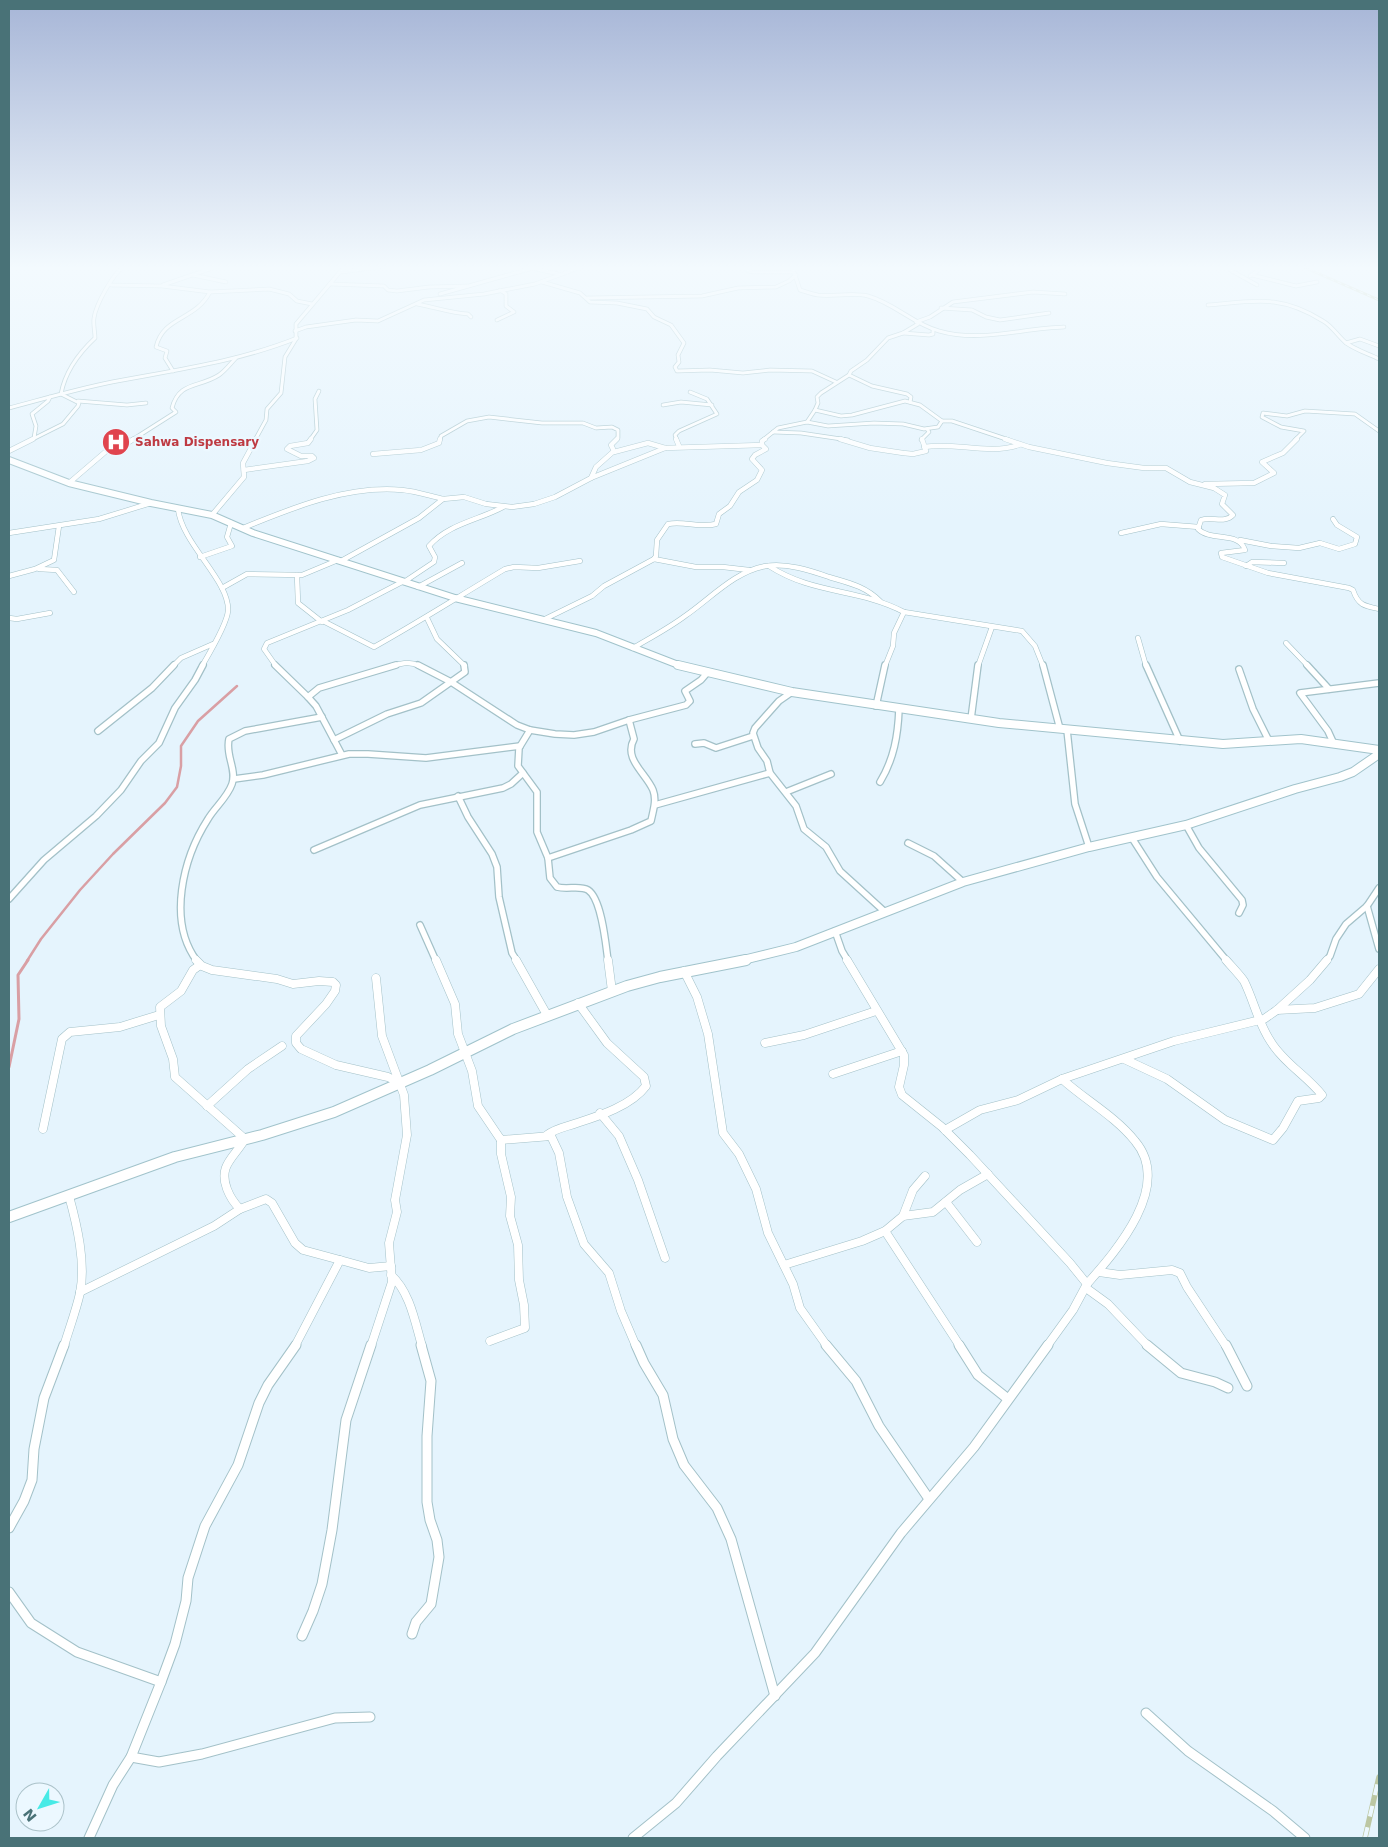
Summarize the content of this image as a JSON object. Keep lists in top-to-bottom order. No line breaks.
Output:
{"places":{"hospital":["Sahwa Dispensary"]},"north":"bottom left"}
